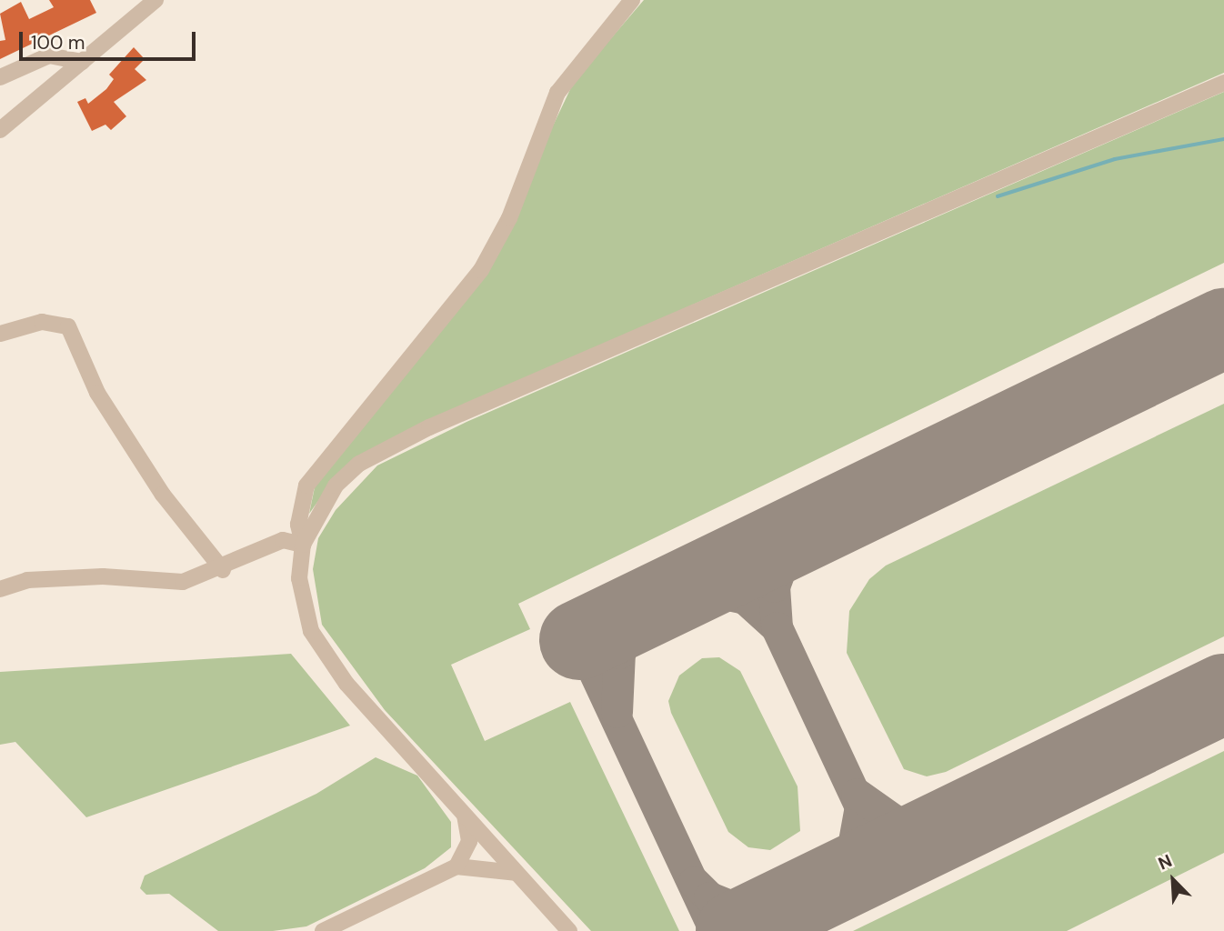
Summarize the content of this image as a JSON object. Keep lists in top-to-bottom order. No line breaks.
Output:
{"scale_bar":"100 m","north":"top left"}
